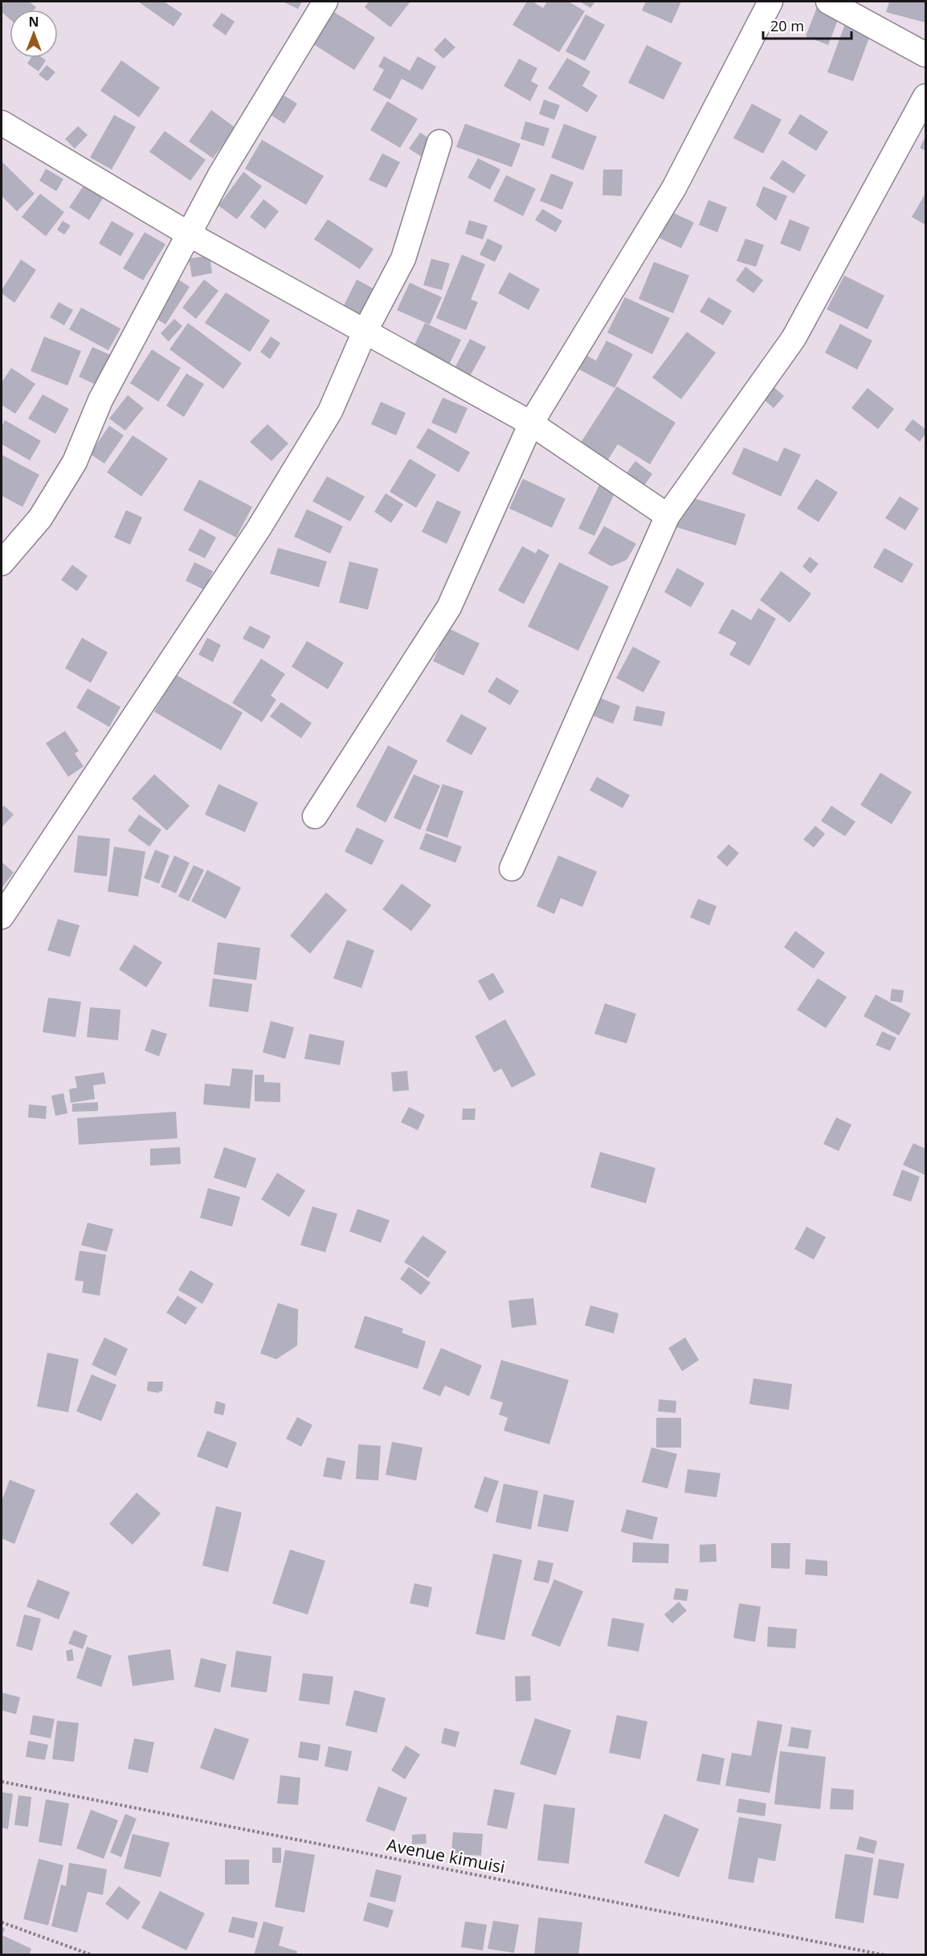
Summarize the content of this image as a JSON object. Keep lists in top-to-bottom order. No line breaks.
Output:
{"streets":{"path":["Avenue kimuisi"]},"scale_bar":"20 m","north":"top"}
